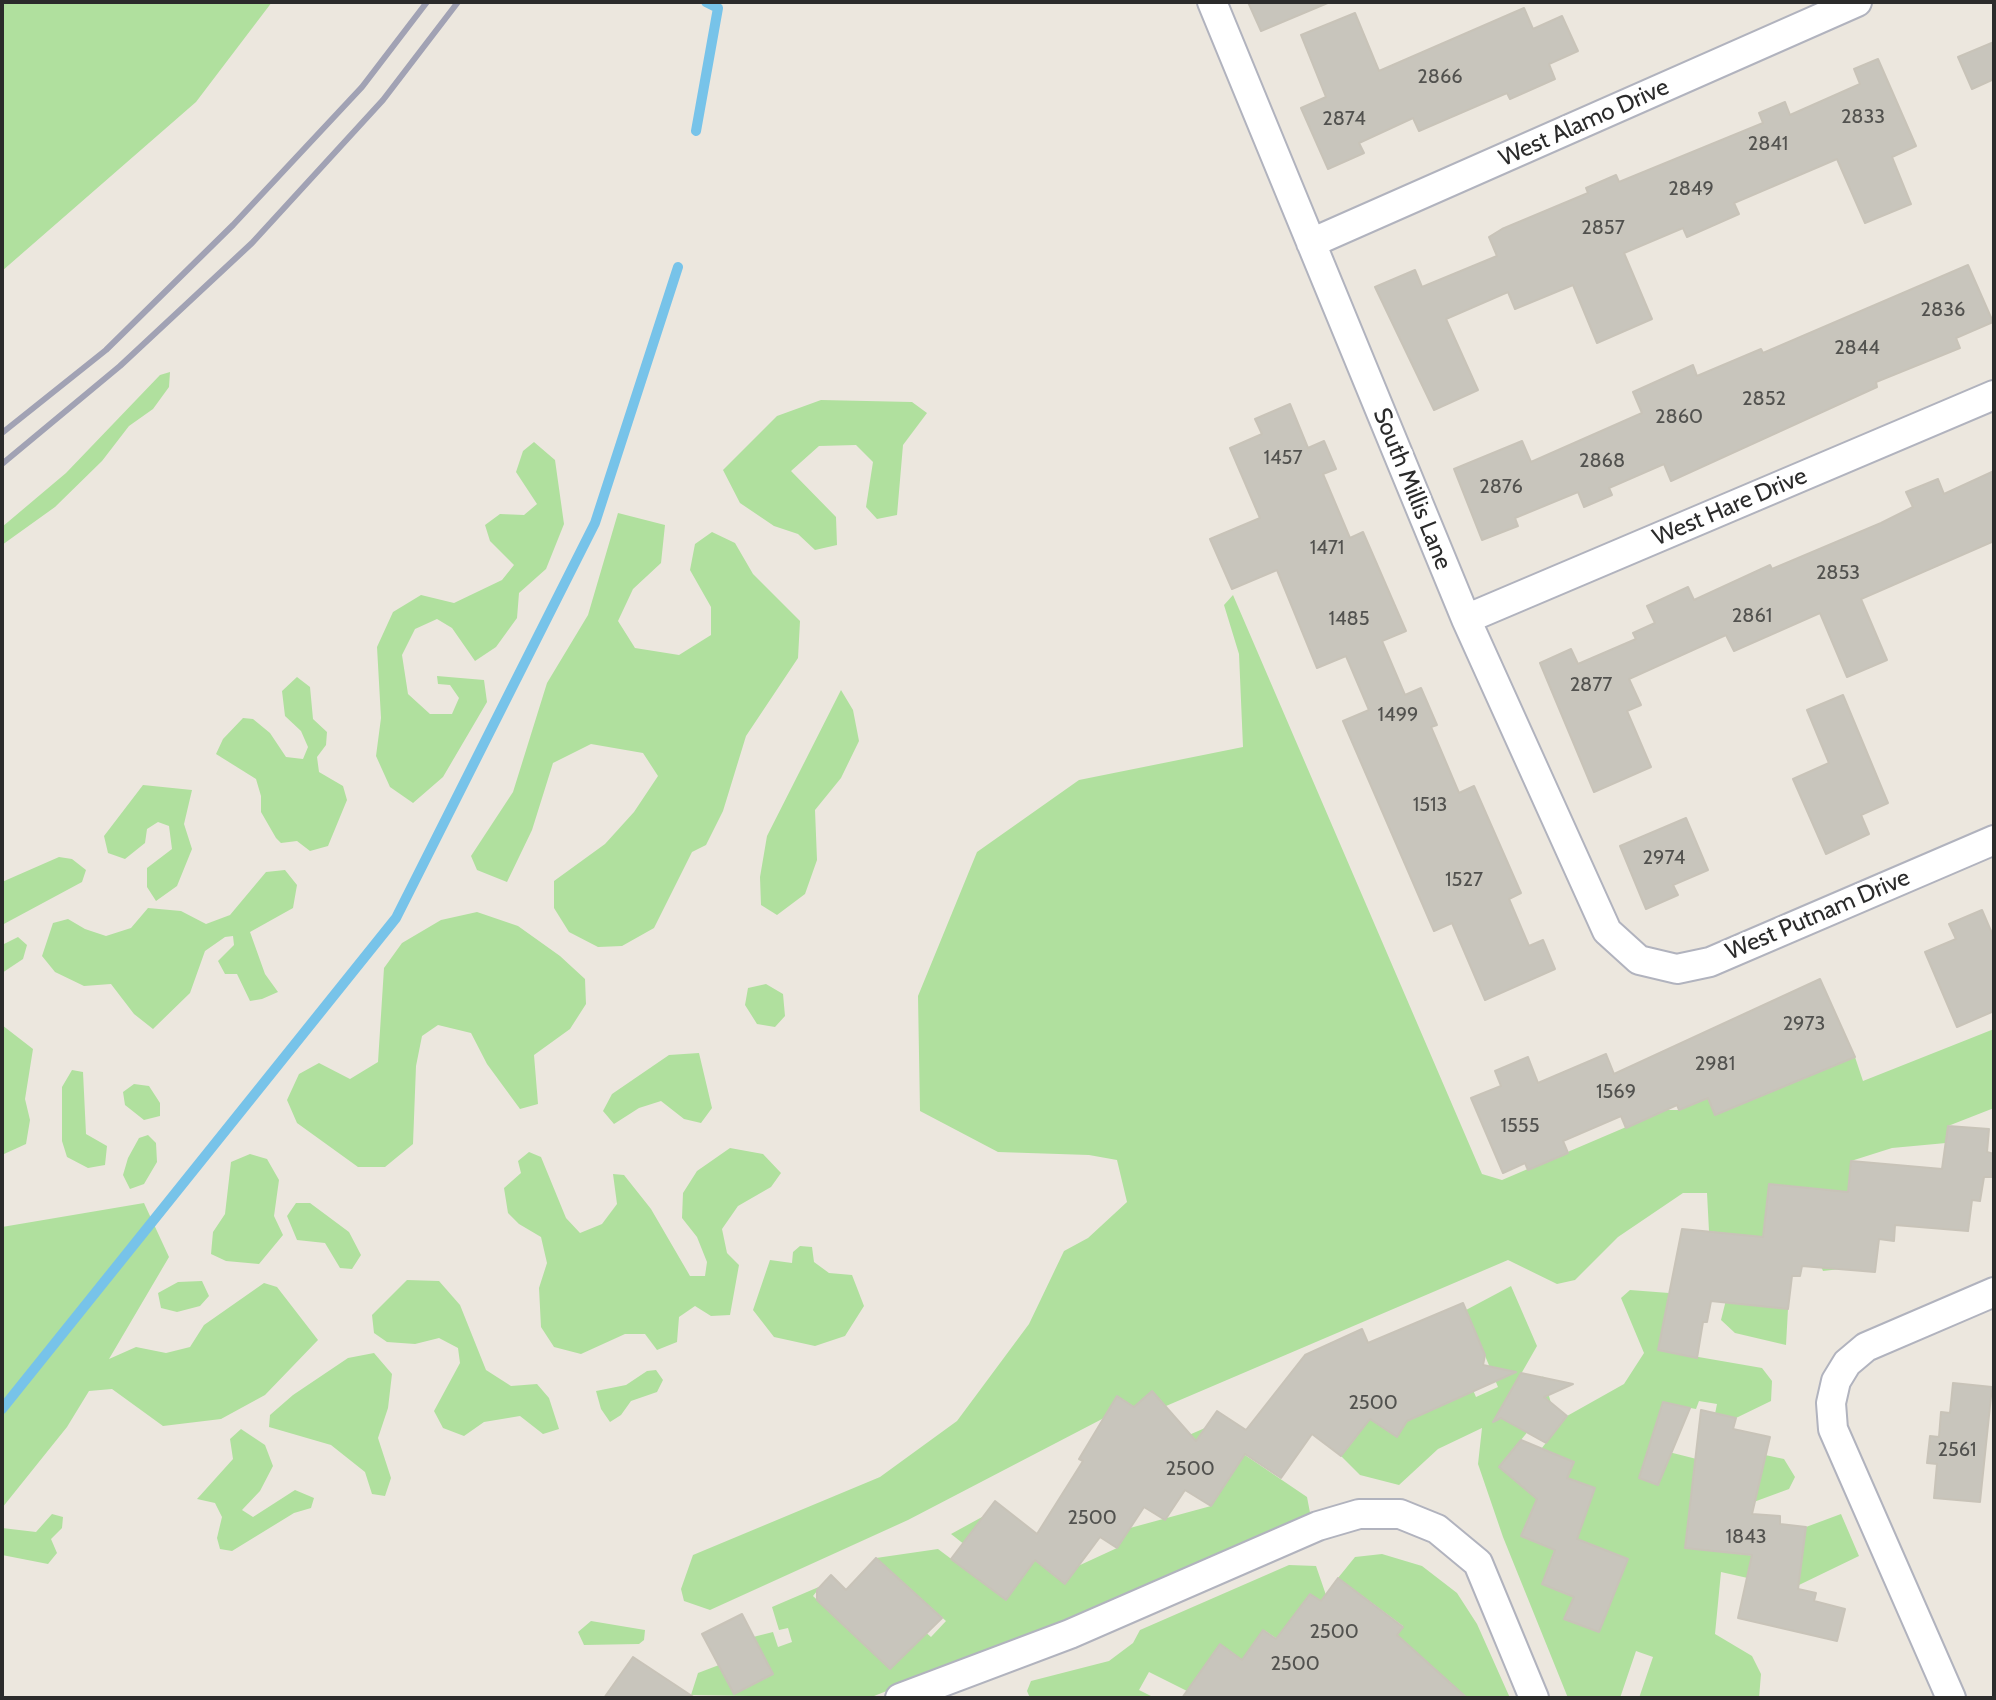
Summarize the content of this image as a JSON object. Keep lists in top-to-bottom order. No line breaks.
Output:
{"streets":{"street":["West Alamo Drive","South Millis Lane","West Hare Drive","West Putnam Drive"]},"crossings":[["West Alamo Drive","South Millis Lane"],["South Millis Lane","West Hare Drive"],["South Millis Lane","West Putnam Drive"]],"house_numbers":["2866","2833","2874","2841","2849","2857","2836","2844","2852","2860","1457","2868","2876","1471","2853","2861","1485","2877","1499","1513","2974","1527","2973","2981","1569","1555","2500","2561","2500","2500","1843","2500","2500"]}
